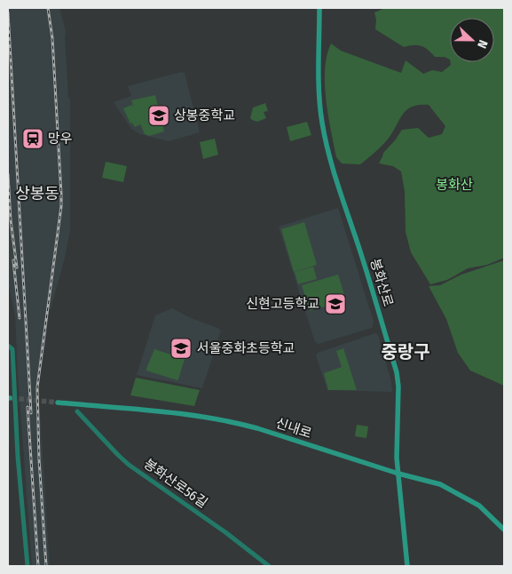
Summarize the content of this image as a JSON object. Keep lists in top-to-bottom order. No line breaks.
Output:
{"streets":{"main road":["봉화산로","신내로"],"street":["봉화산로56길"]},"crossings":[["봉화산로","신내로"]],"districts":["상봉동","중랑구"],"parks":["봉화산"],"places":{"school or university":["상봉중학교","신현고등학교","서울중화초등학교"],"station":["망우"]},"north":"right"}
